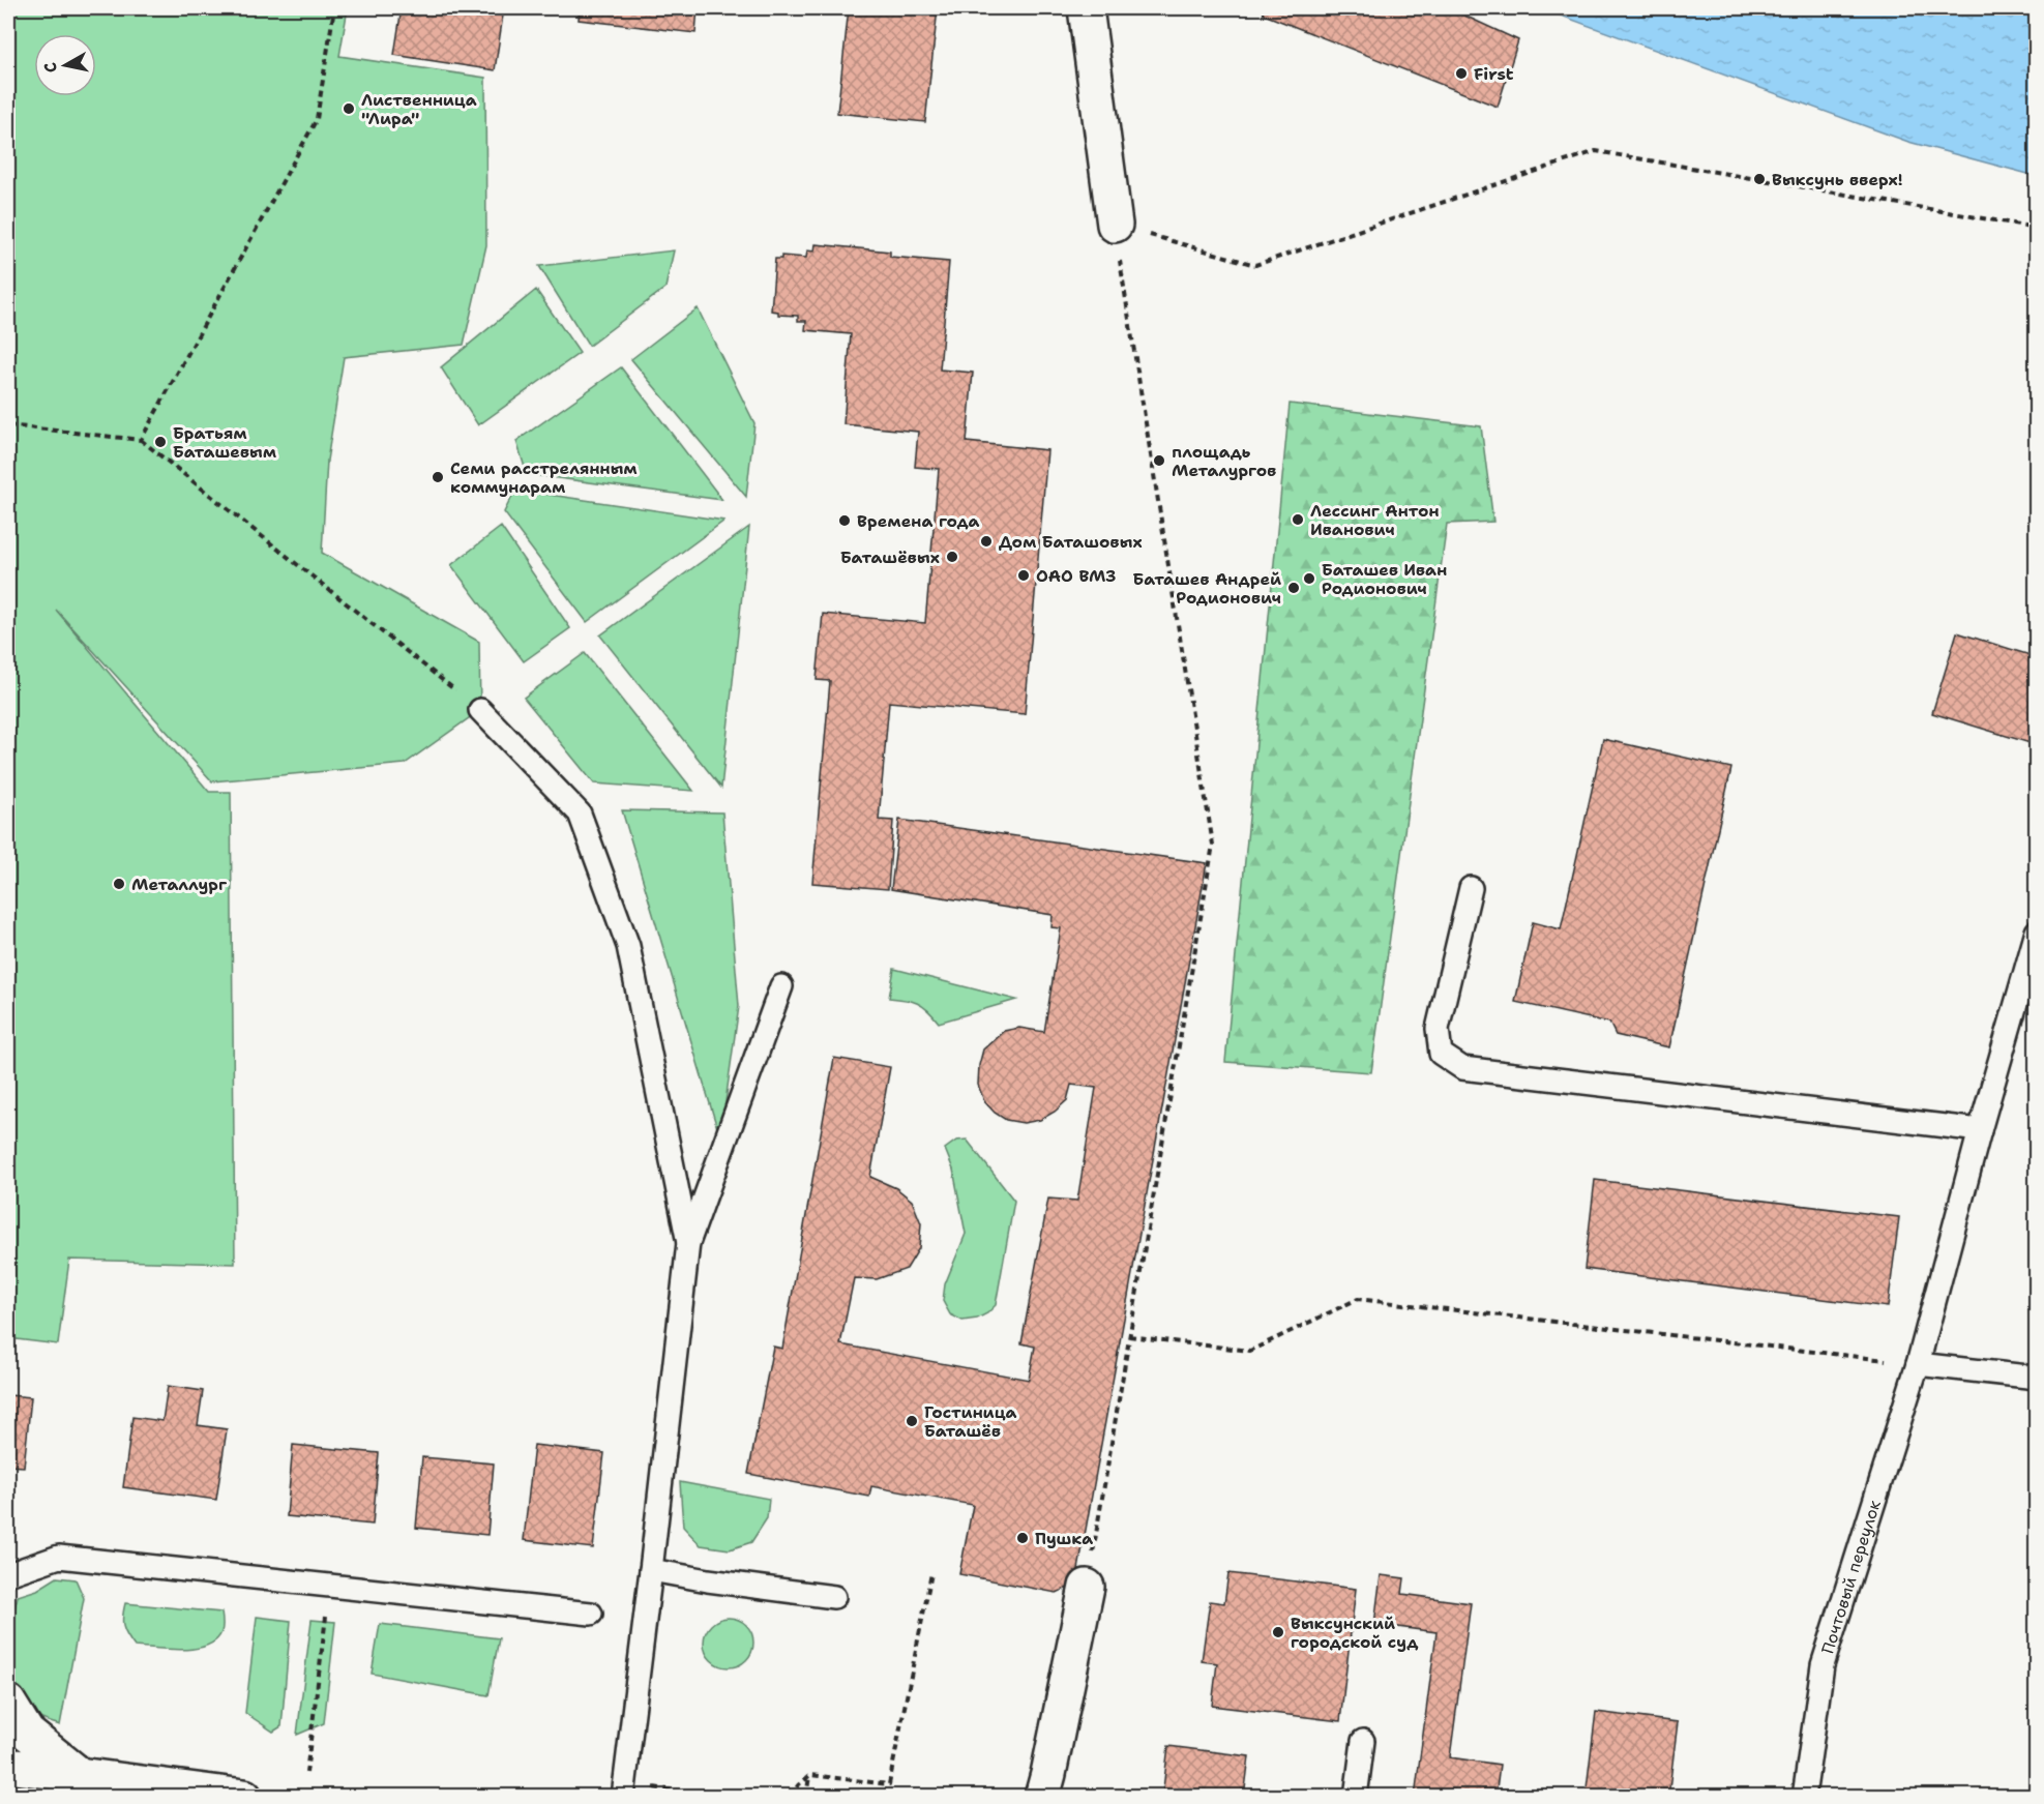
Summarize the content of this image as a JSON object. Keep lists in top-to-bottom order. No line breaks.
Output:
{"streets":{"lane":["Почтовый переулок"]},"places":["First","Лиственница \"Лира\"","Выксунь вверх!","Братьям Баташевым","площадь Металургов","Семи расстрелянным коммунарам","Лессинг Антон Иванович","Времена года","Дом Баташовых","Баташёвых","ОАО ВМЗ","Баташев Иван Родионович","Баташев Андрей Родионович","Металлург","Гостиница Баташёв","Пушка","Выксунский городской суд"],"north":"left"}
